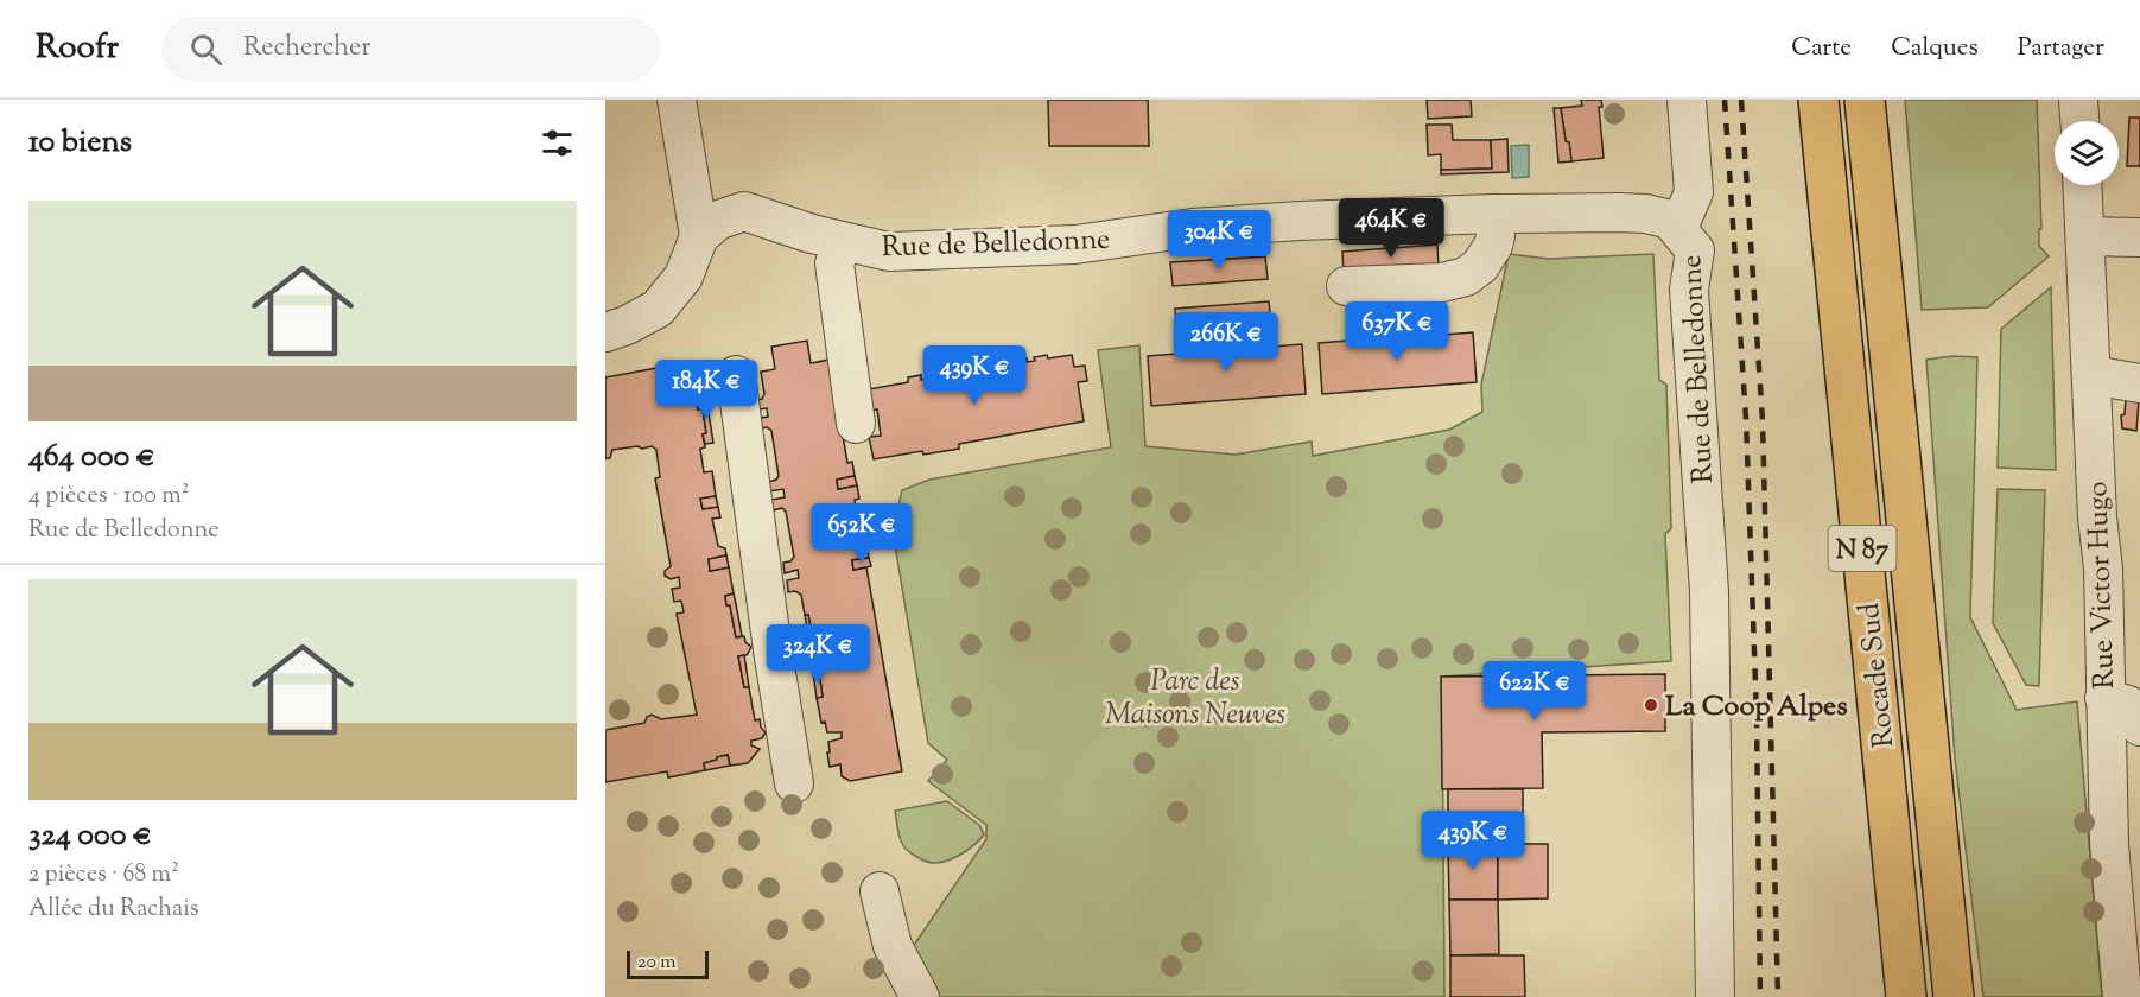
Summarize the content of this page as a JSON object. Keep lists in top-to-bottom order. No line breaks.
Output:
{"streets":{"highway":["N 87","Rocade Sud"],"street":["Rue de Belledonne","Rue Victor Hugo"]},"parks":["Parc des Maisons Neuves"],"places":["La Coop Alpes"],"scale_bar":"20 m","page":{"header":"Roofr","search":"Rechercher","nav":["Carte","Calques","Partager"],"heading":"10 biens","list":[{"name":"464 000 €","note":"4 pièces · 100 m² · Rue de Belledonne"},{"name":"324 000 €","note":"2 pièces · 68 m² · Allée du Rachais"}],"price":["464K €","304K €","637K €","266K €","439K €","184K €","652K €","324K €","622K €","439K €"],"scale":"20 m"}}
